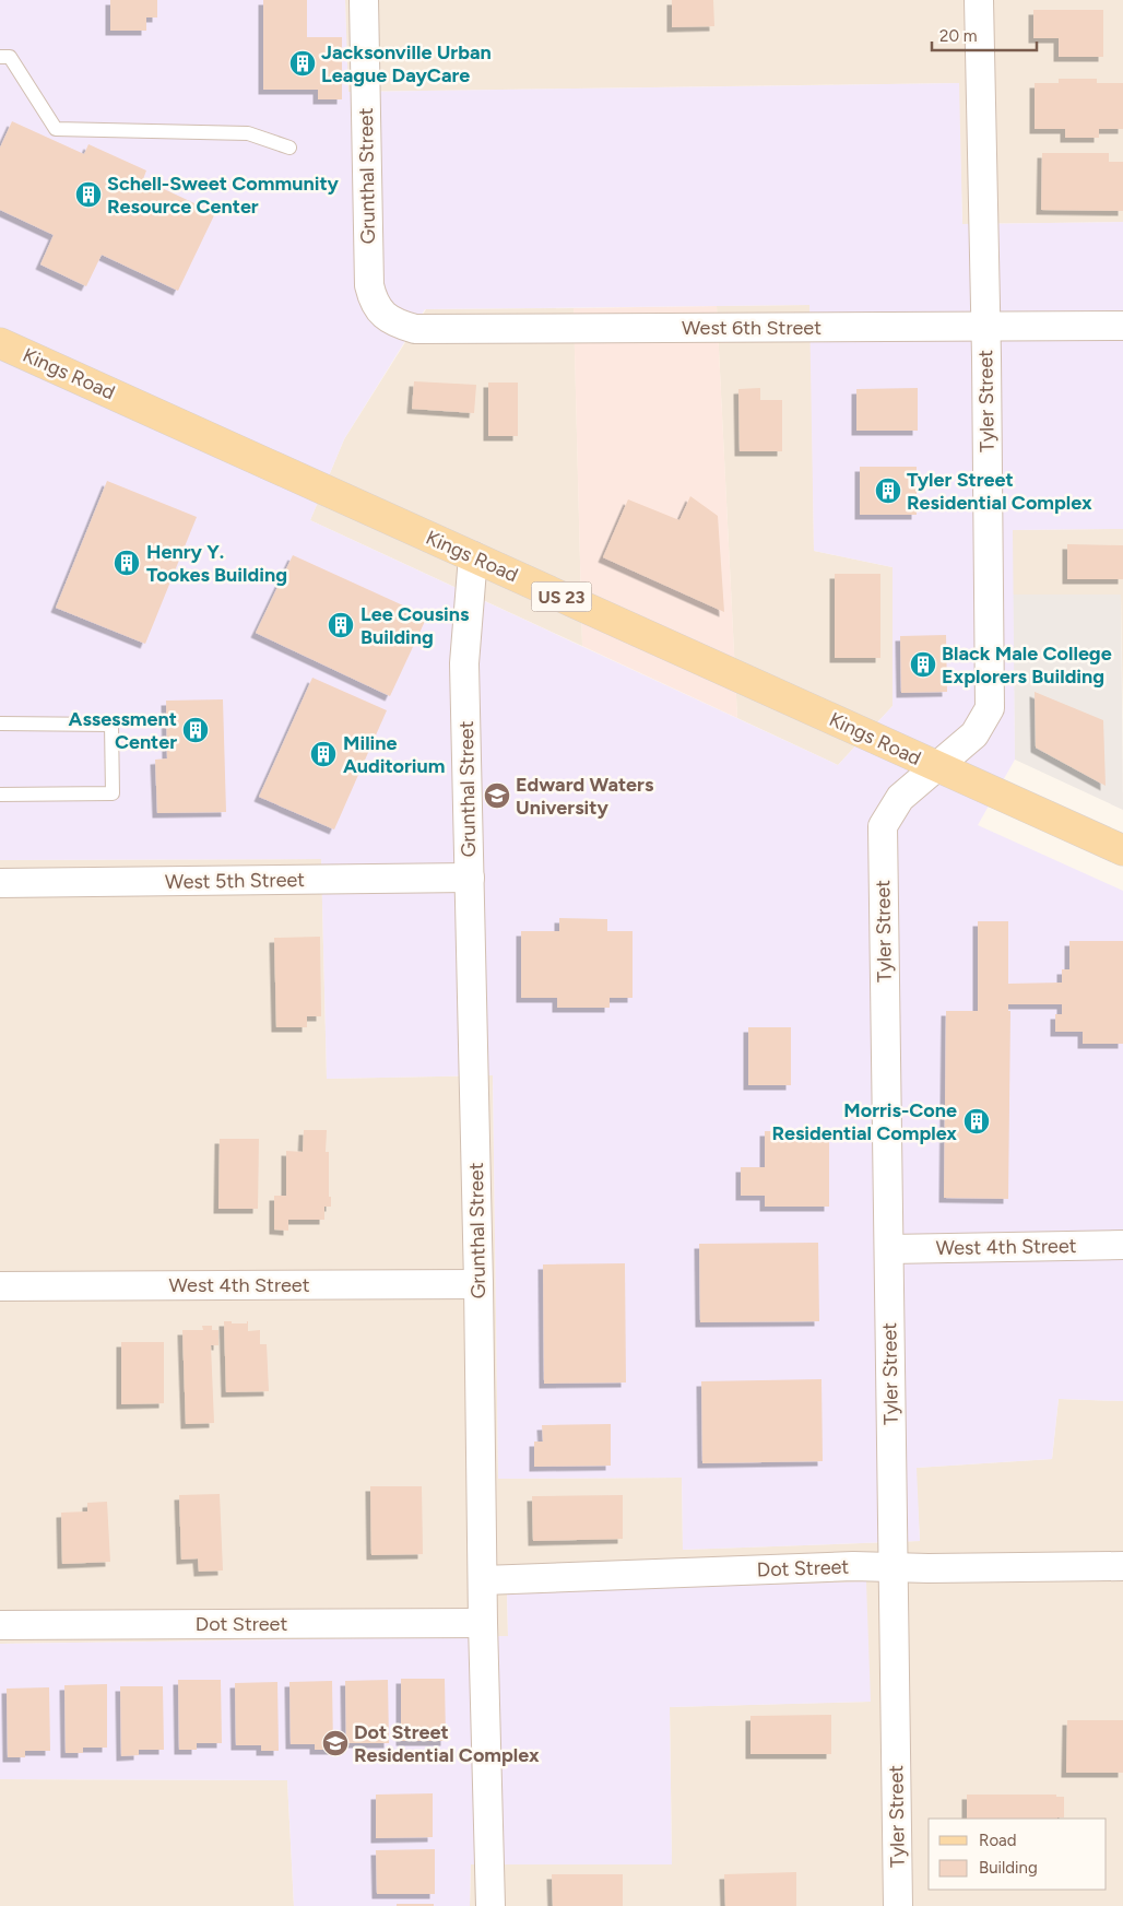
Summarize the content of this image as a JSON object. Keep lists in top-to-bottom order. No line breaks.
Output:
{"streets":{"main road":["Kings Road","US 23"],"street":["Grunthal Street","West 6th Street","Tyler Street","West 5th Street","West 4th Street","Dot Street"]},"crossings":[["Grunthal Street","West 6th Street"],["Grunthal Street","Kings Road"],["Grunthal Street","West 5th Street"],["Grunthal Street","West 4th Street"],["Grunthal Street","Dot Street"],["West 6th Street","Tyler Street"],["Kings Road","Tyler Street"],["Tyler Street","West 4th Street"],["Tyler Street","Dot Street"]],"places":{"building":["Jacksonville Urban League DayCare","Schell-Sweet Community Resource Center","Tyler Street Residential Complex","Henry Y. Tookes Building","Lee Cousins Building","Black Male College Explorers Building","Assessment Center","Miline Auditorium","Morris-Cone Residential Complex"],"school or university":["Edward Waters University","Dot Street Residential Complex"]},"legend":["Road","Building"],"scale_bar":"20 m"}
